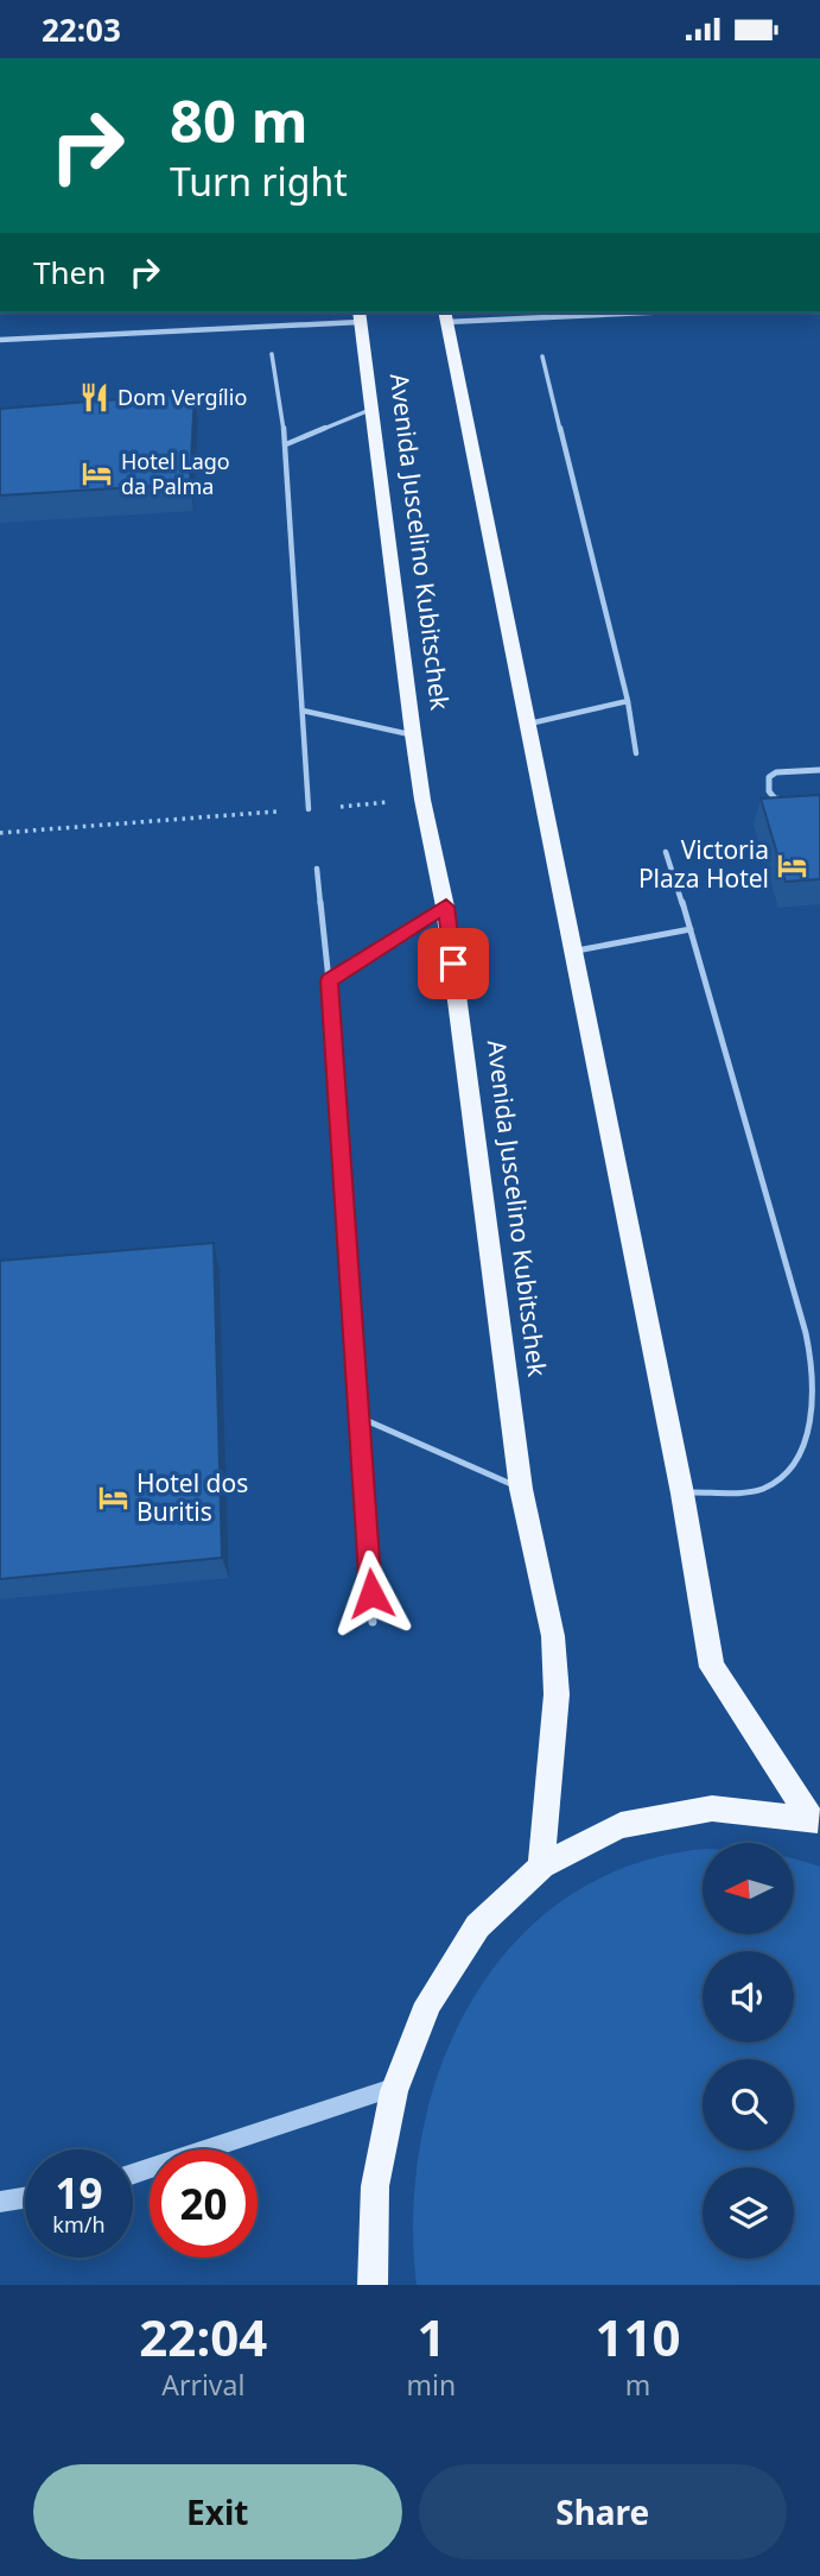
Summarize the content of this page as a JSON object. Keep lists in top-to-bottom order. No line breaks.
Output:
{"streets":{"main road":["Avenida Juscelino Kubitschek"]},"places":{"restaurant":["Dom Vergílio"],"hotel":["Hotel Lago da Palma","Victoria Plaza Hotel","Hotel dos Buritis"]},"north":"left","page":{"status":"22:03","turn":["80 m","Turn right"],"then":"Then","speed":"19 km/h","limit":"20","eta":["22:04","Arrival","1","min","110","m"],"buttons":["Exit","Share"]}}
